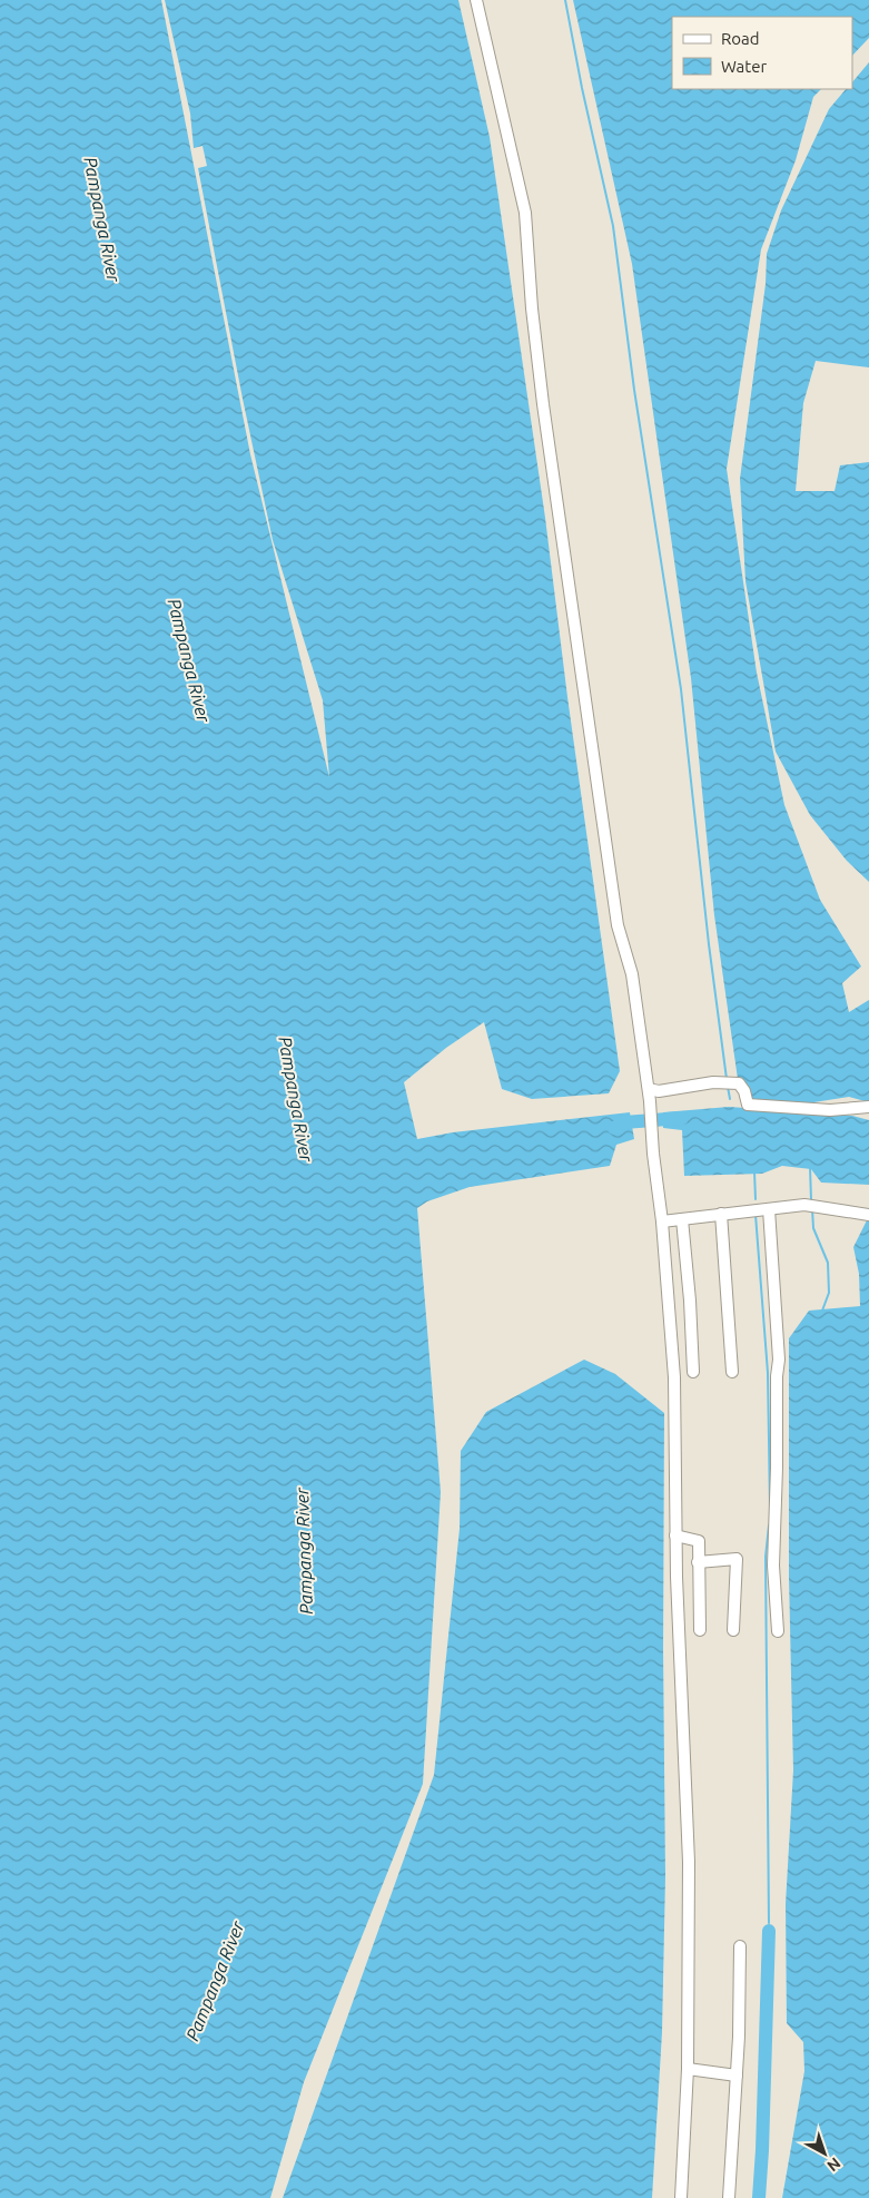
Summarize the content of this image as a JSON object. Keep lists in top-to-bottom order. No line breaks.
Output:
{"water":["Pampanga River"],"legend":["Road","Water"],"north":"bottom right"}
